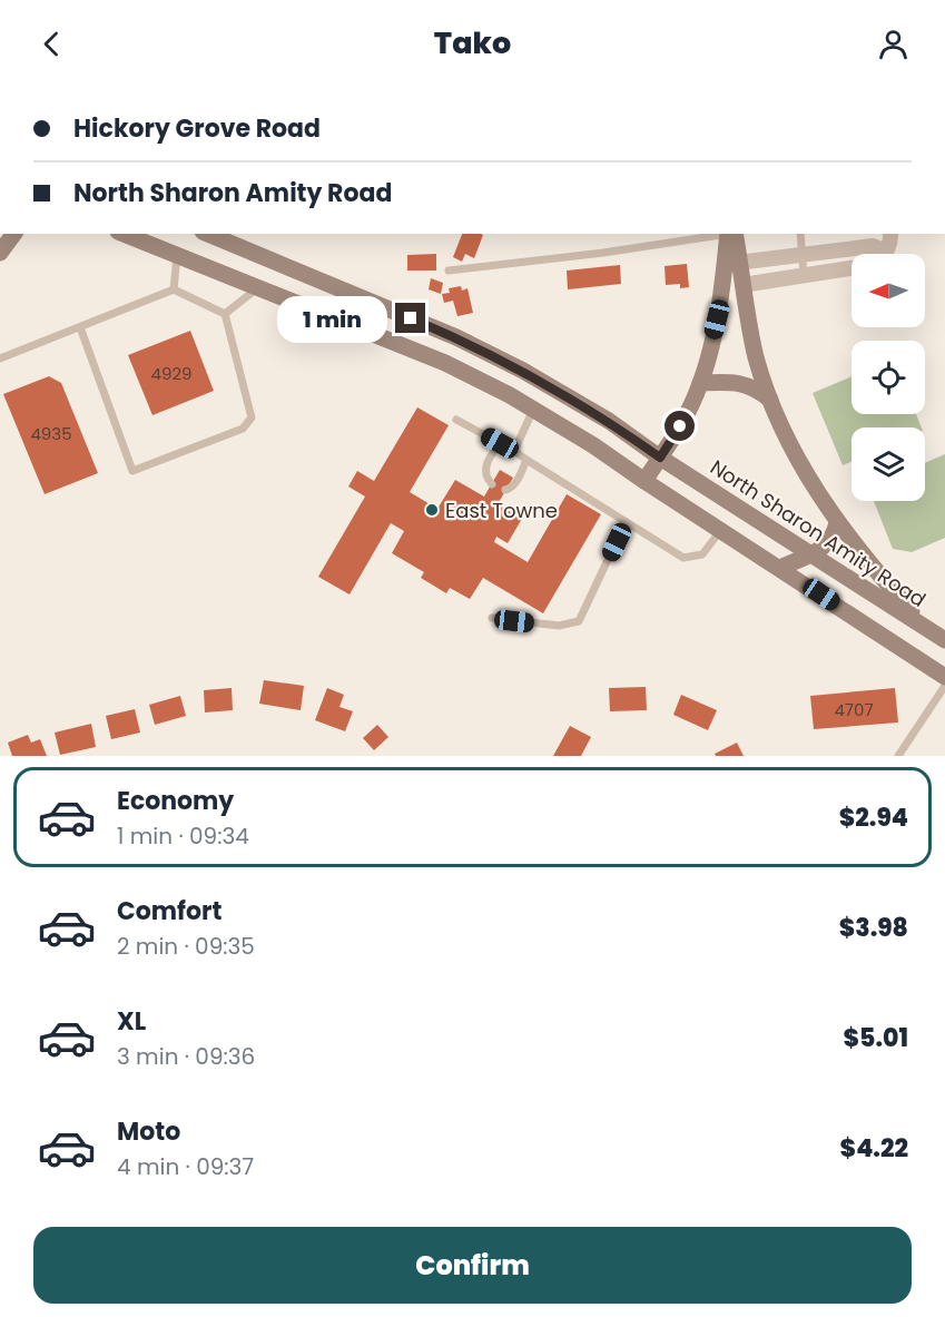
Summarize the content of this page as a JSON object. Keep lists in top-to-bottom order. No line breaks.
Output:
{"streets":{"main road":["North Sharon Amity Road"]},"places":["East Towne"],"house_numbers":["4929","4935","4707"],"north":"left","page":{"header":"Tako","banner":["Hickory Grove Road","North Sharon Amity Road"],"bubble":"1 min","list":[{"name":"Economy","note":"1 min · 09:34","value":"$2.94"},{"name":"Comfort","note":"2 min · 09:35","value":"$3.98"},{"name":"XL","note":"3 min · 09:36","value":"$5.01"},{"name":"Moto","note":"4 min · 09:37","value":"$4.22"}],"buttons":"Confirm"}}
